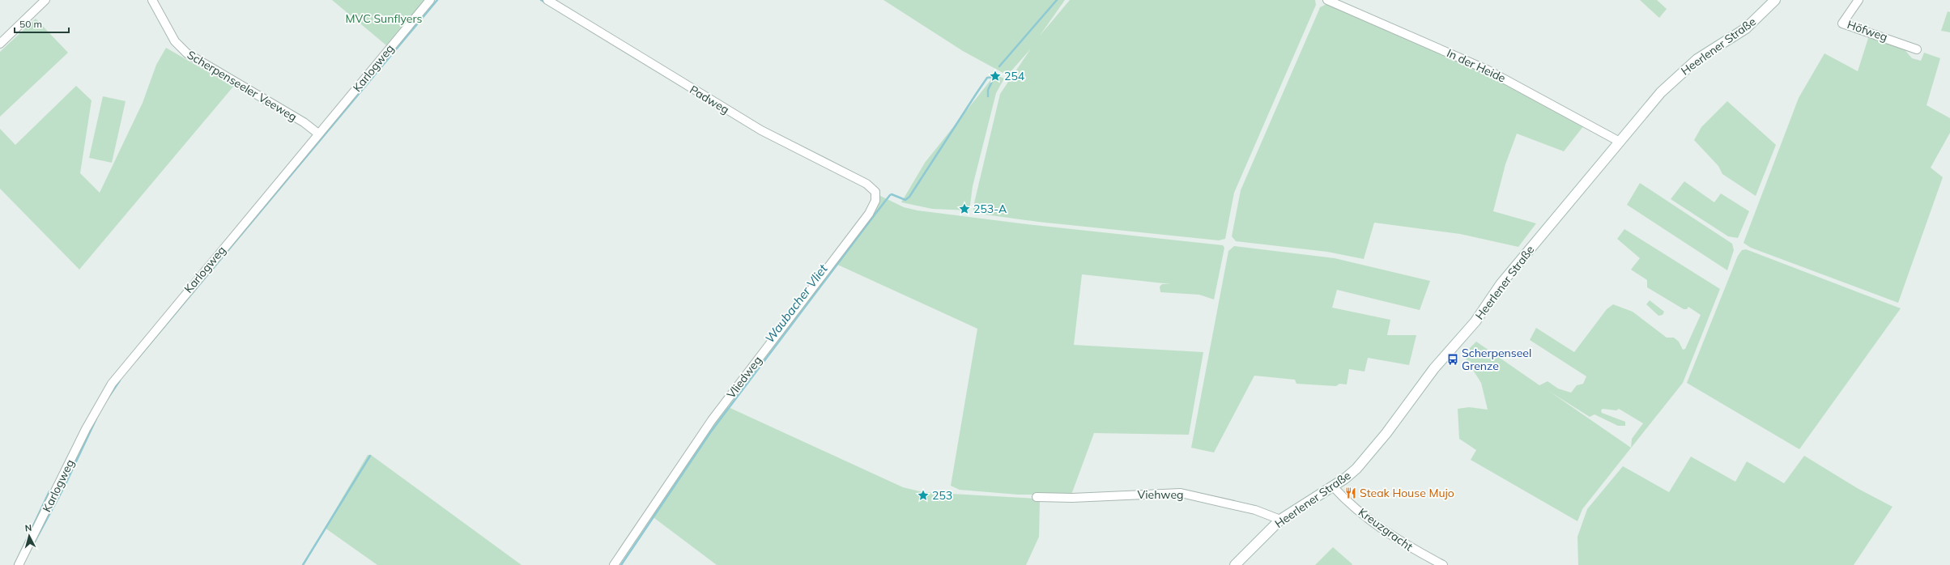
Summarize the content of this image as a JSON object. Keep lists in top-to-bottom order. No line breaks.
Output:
{"streets":{"main road":["Heerlener Straße"],"street":["Höfweg","In der Heide","Karlogweg","Scherpenseeler Veeweg","Padweg","Vliedweg","Viehweg","Kreuzgracht"]},"crossings":[["Heerlener Straße","In der Heide"],["Heerlener Straße","Viehweg"],["Heerlener Straße","Kreuzgracht"],["Karlogweg","Scherpenseeler Veeweg"],["Padweg","Vliedweg"]],"water":["Waubacher Vliet"],"parks":["MVC Sunflyers"],"places":{"place":["254","253-A","253"],"bus stop":["Scherpenseel Grenze"],"restaurant":["Steak House Mujo"]},"scale_bar":"50 m","north":"top"}
